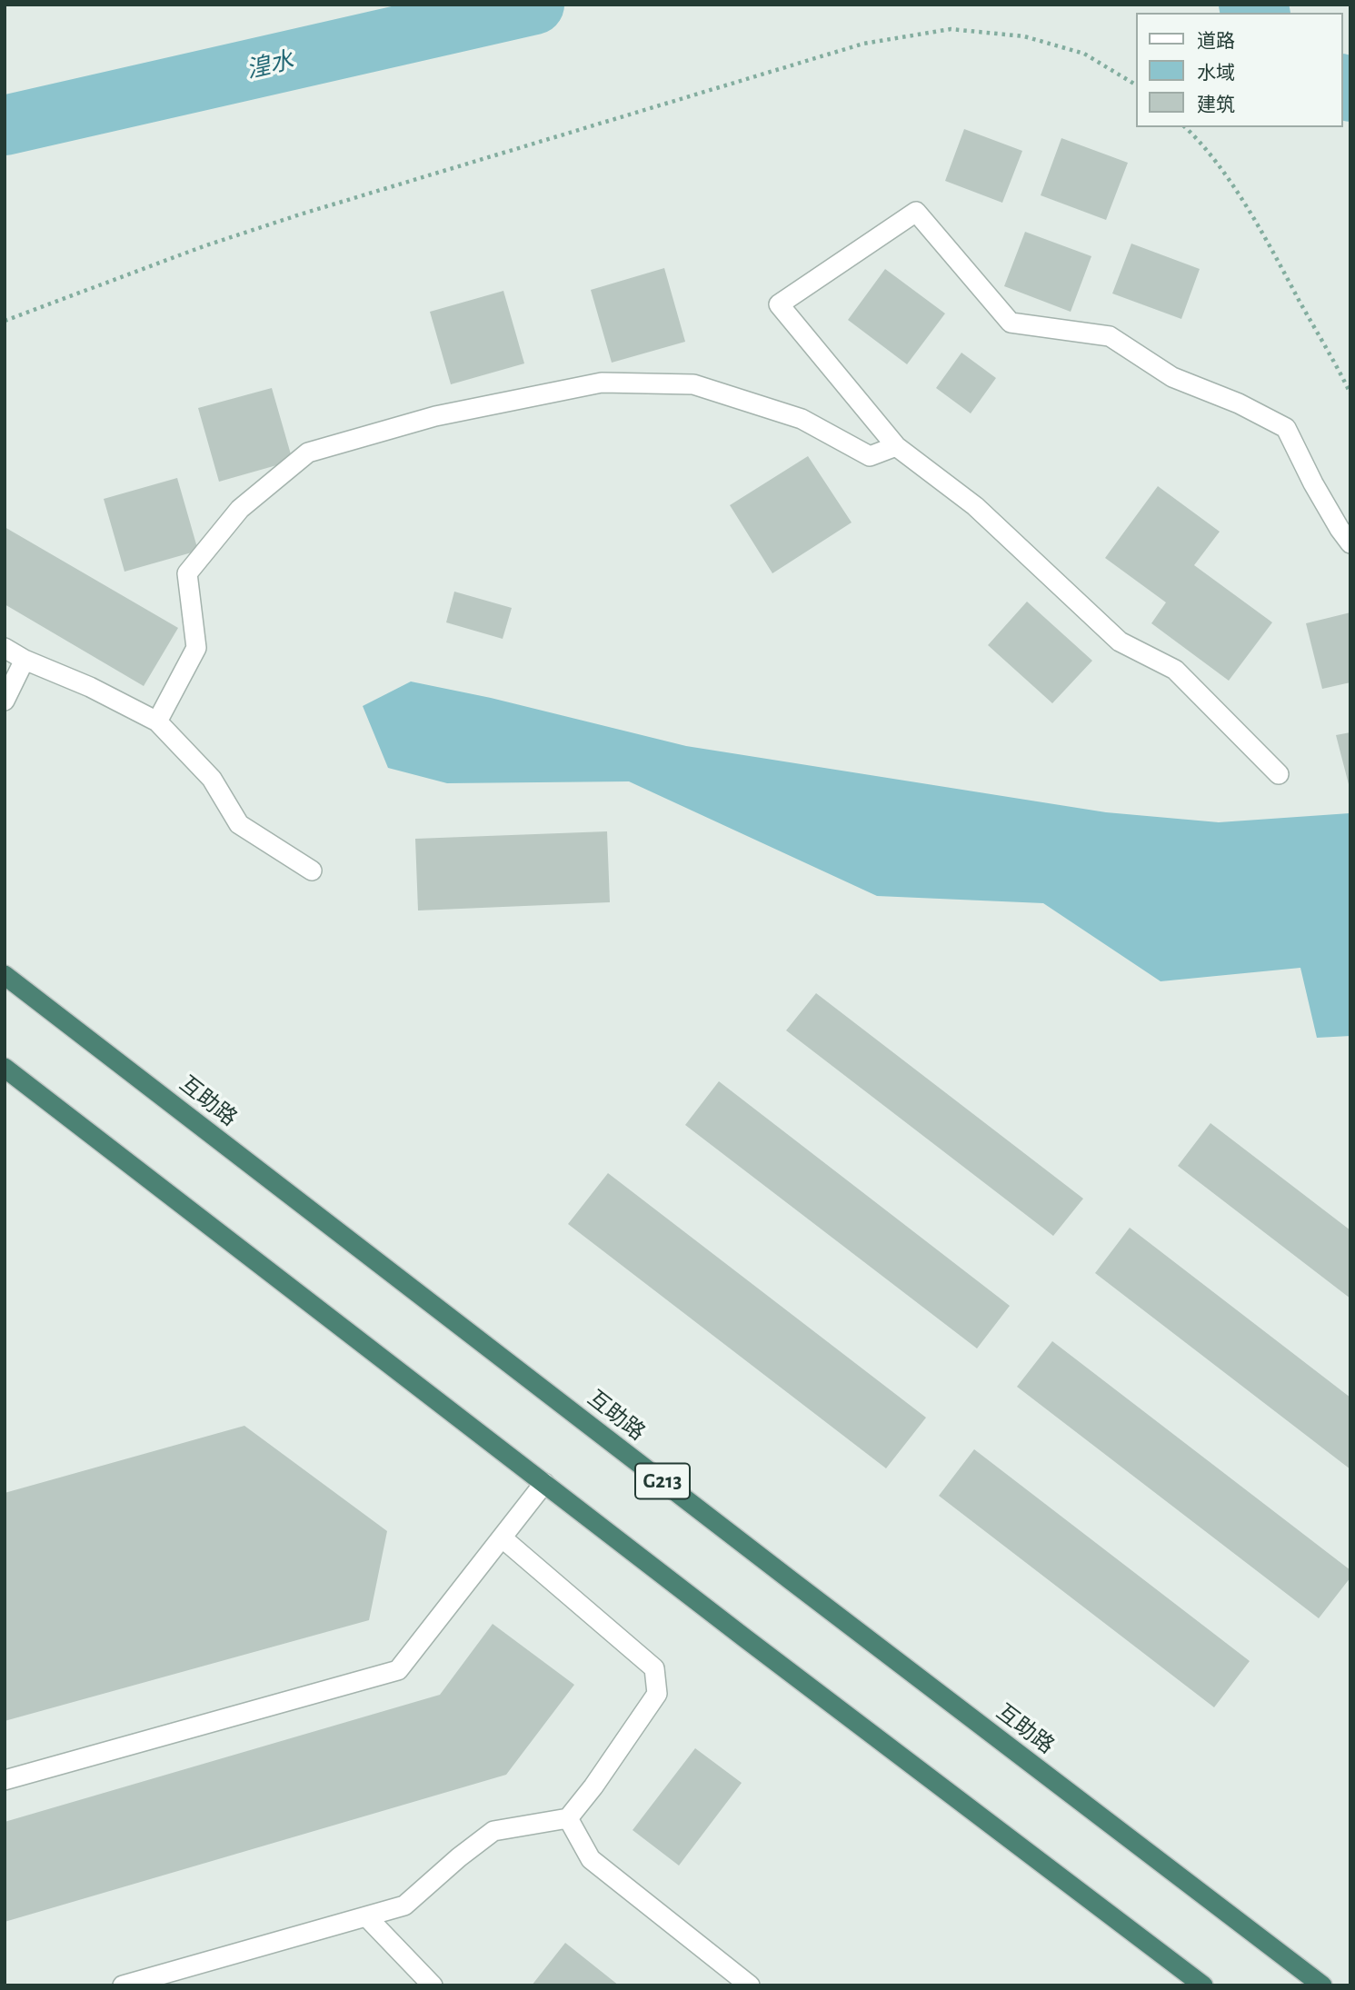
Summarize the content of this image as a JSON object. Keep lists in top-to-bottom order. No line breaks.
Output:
{"streets":{"highway":["互助路","G213"]},"water":["湟水"],"legend":["道路","水域","建筑"]}
